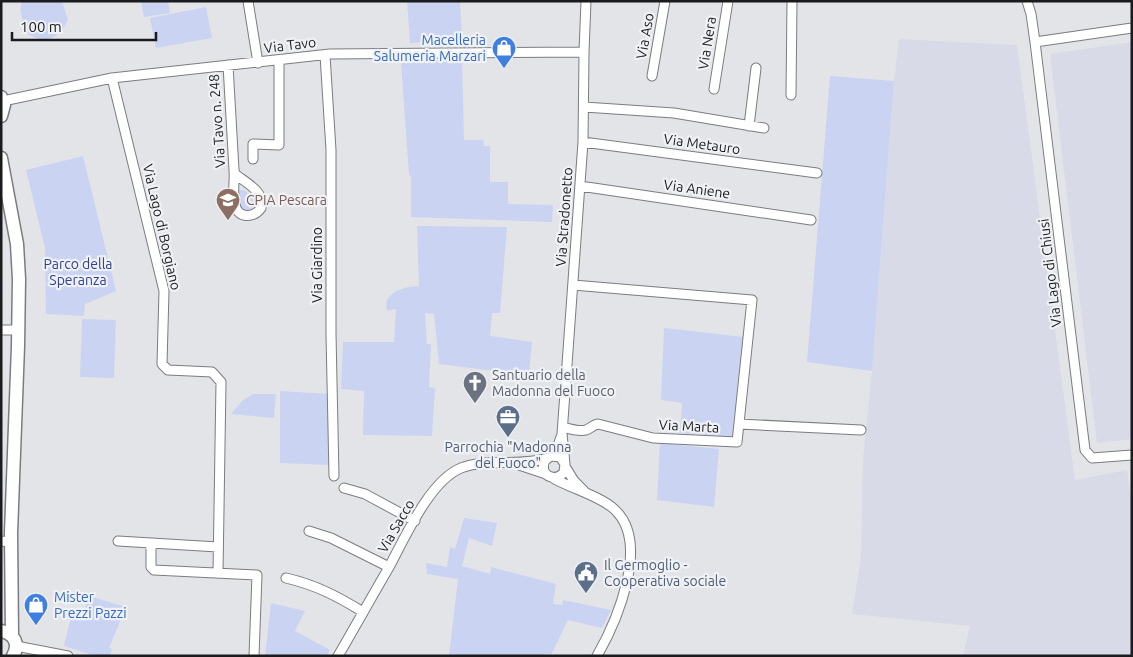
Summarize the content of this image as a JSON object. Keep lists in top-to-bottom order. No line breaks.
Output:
{"streets":{"street":["Via Aso","Via Nera","Via Tavo","Via Tavo n. 248","Via Metauro","Via Aniene","Via Stradonetto","Via Lago di Borgiano","Via Giardino","Via Lago di Chiusi","Via Marta","Via Sacco"]},"crossings":[["Via Tavo","Via Tavo n. 248"],["Via Tavo","Via Stradonetto"],["Via Tavo","Via Lago di Borgiano"],["Via Tavo","Via Giardino"],["Via Metauro","Via Stradonetto"],["Via Aniene","Via Stradonetto"],["Via Stradonetto","Via Marta"],["Via Stradonetto","Via Sacco"]],"parks":["Parco della Speranza"],"places":{"shop":["Macelleria Salumeria Marzari","Mister Prezzi Pazzi"],"school or university":["CPIA Pescara"],"church":["Santuario della Madonna del Fuoco"],"office":["Parrochia \"Madonna del Fuoco\""],"public building":["Il Germoglio - Cooperativa sociale"]},"scale_bar":"100 m"}
